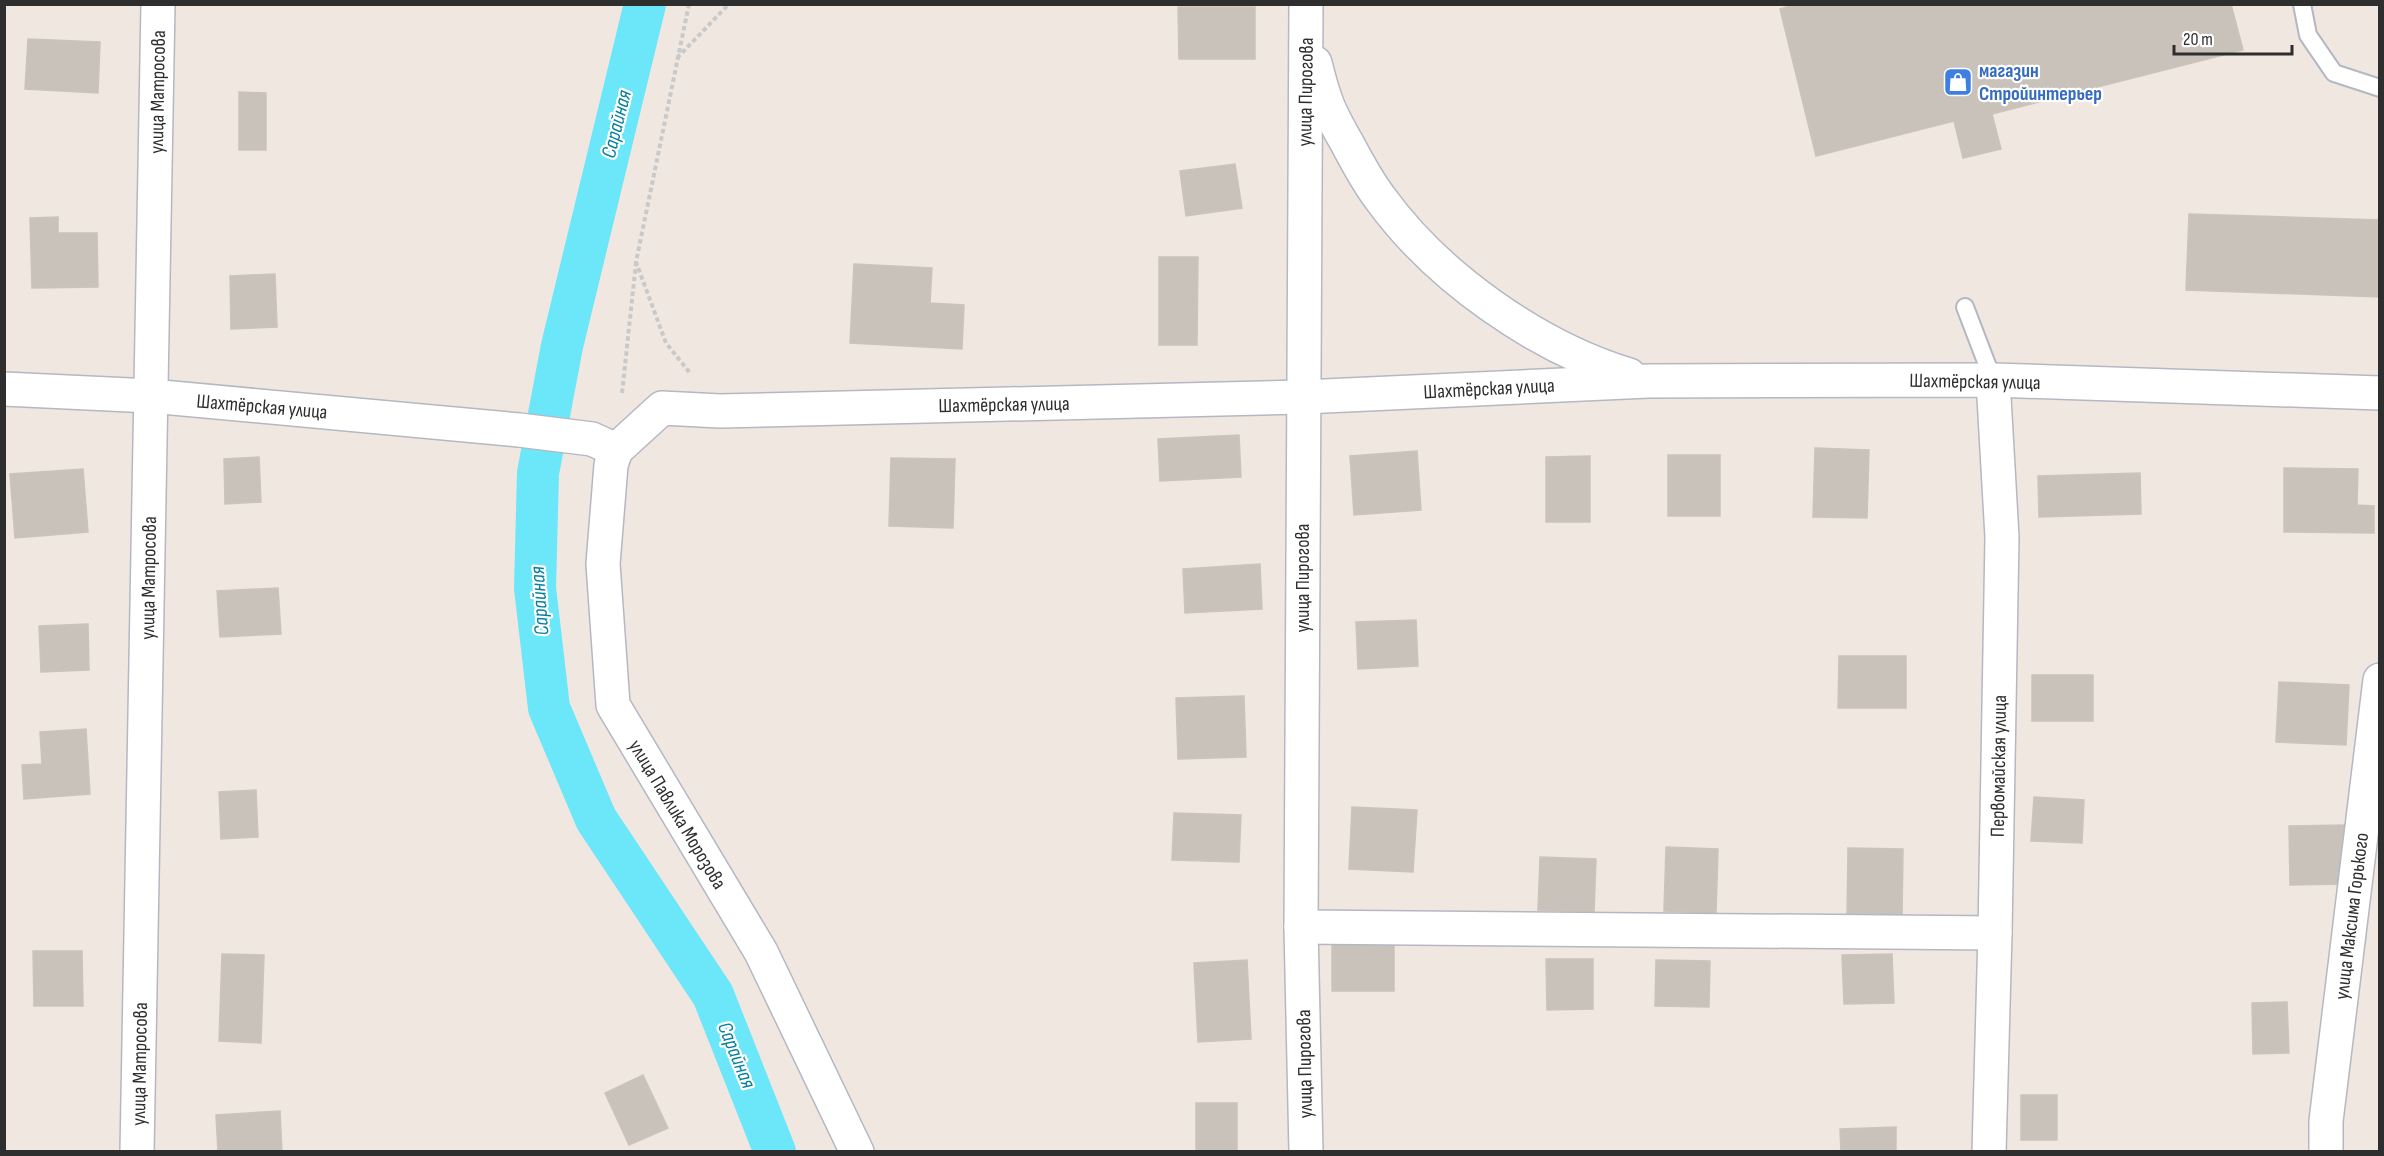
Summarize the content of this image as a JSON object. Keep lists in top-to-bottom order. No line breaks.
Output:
{"streets":{"street":["улица Матросова","улица Пирогова","Шахтёрская улица","Первомайская улица","улица Павлика Морозова","улица Максима Горького"]},"crossings":[["улица Матросова","Шахтёрская улица"],["улица Пирогова","Шахтёрская улица"],["Шахтёрская улица","Первомайская улица"],["Шахтёрская улица","улица Павлика Морозова"]],"water":["Сарайная"],"places":{"shop":["магазин Стройинтерьер"]},"scale_bar":"20 m"}
